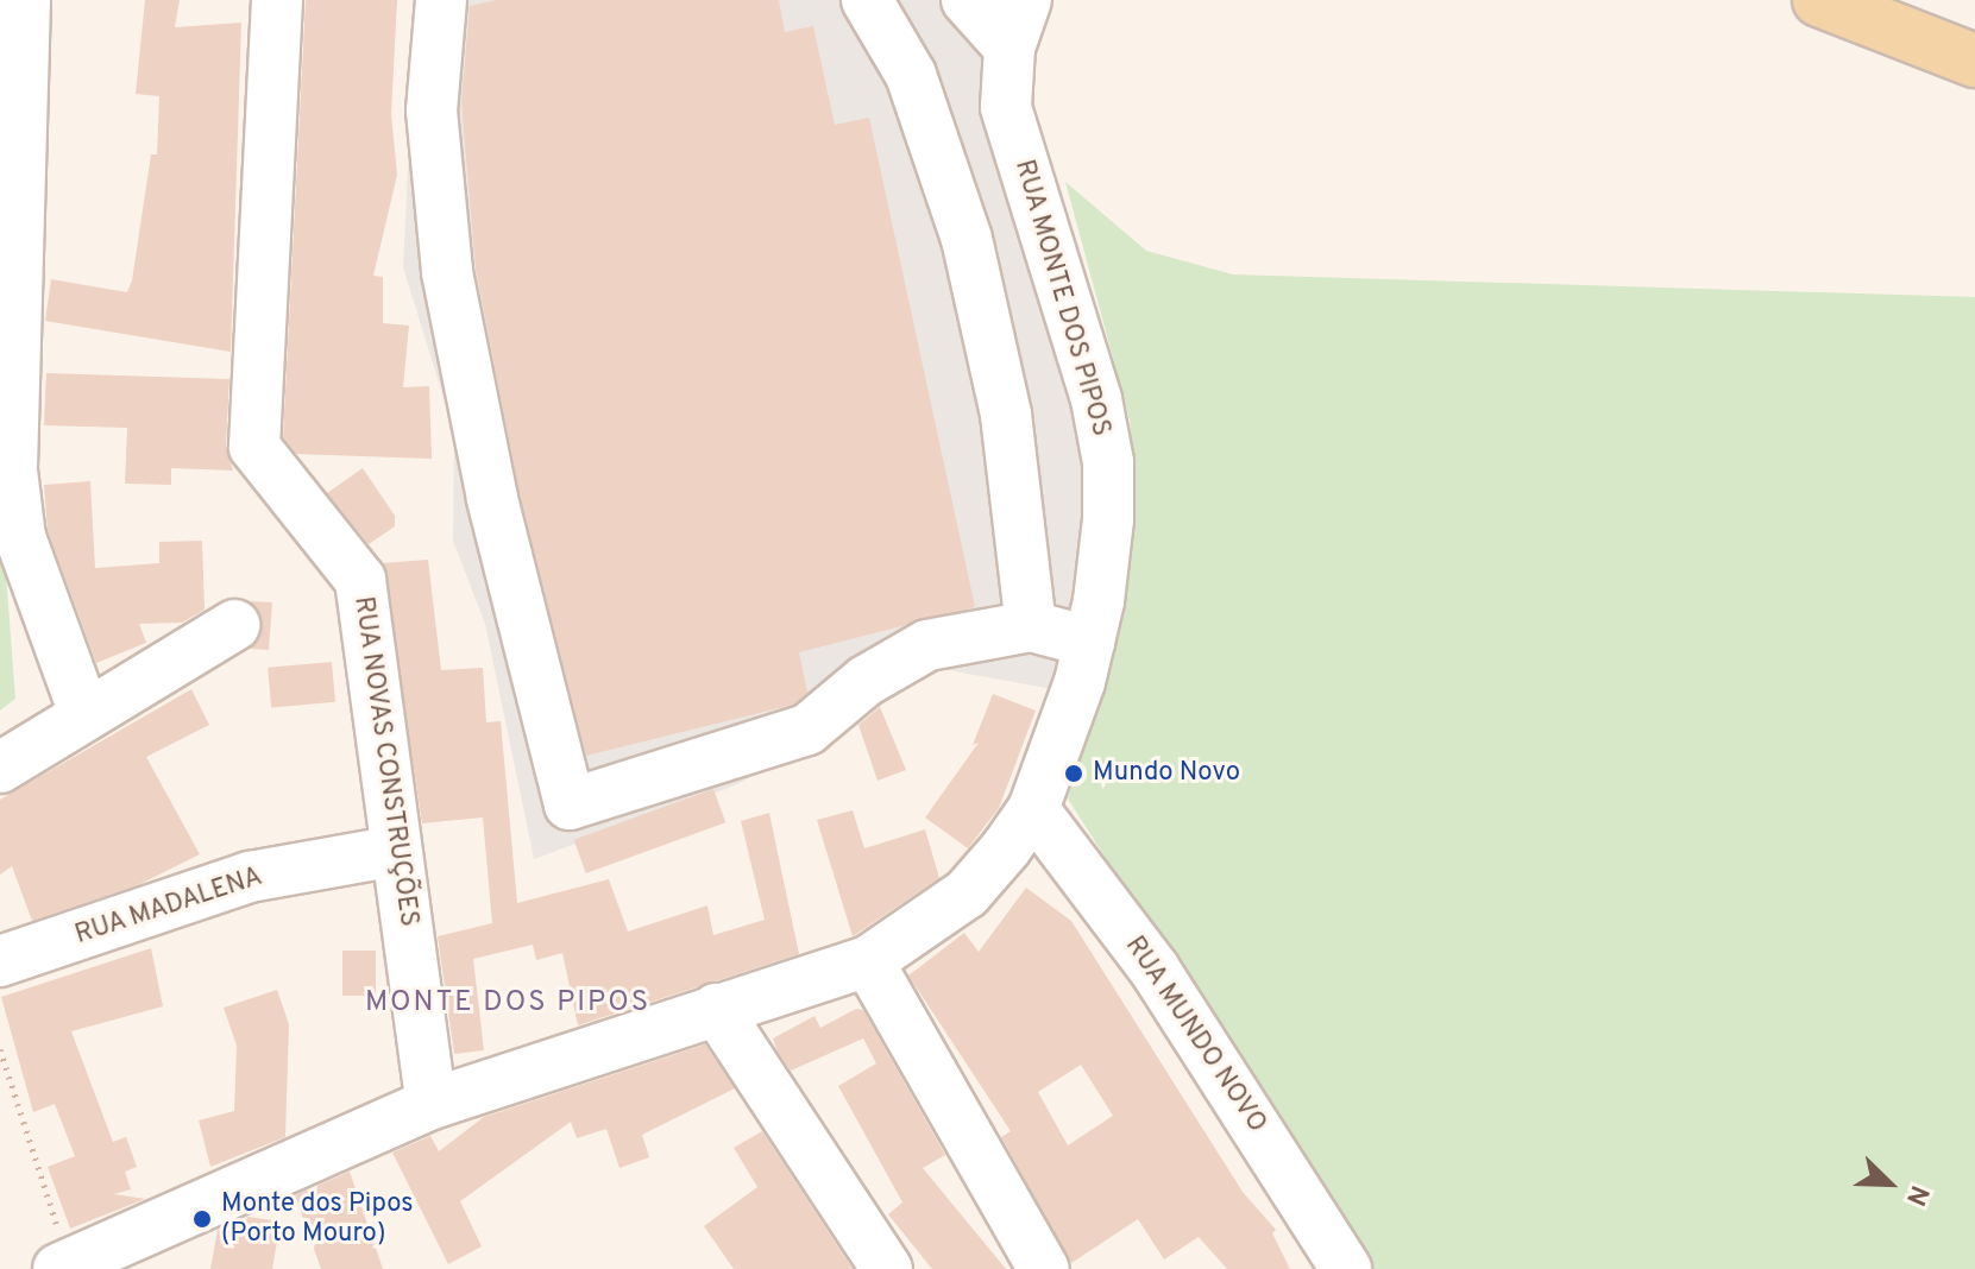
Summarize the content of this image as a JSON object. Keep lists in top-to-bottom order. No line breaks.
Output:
{"streets":{"street":["RUA MONTE DOS PIPOS","RUA NOVAS CONSTRUÇÕES","RUA MADALENA","RUA MUNDO NOVO"]},"crossings":[["RUA MONTE DOS PIPOS","RUA NOVAS CONSTRUÇÕES"],["RUA MONTE DOS PIPOS","RUA MUNDO NOVO"],["RUA NOVAS CONSTRUÇÕES","RUA MADALENA"]],"districts":["MONTE DOS PIPOS"],"places":["Mundo Novo","Monte dos Pipos (Porto Mouro)"],"north":"bottom right"}
